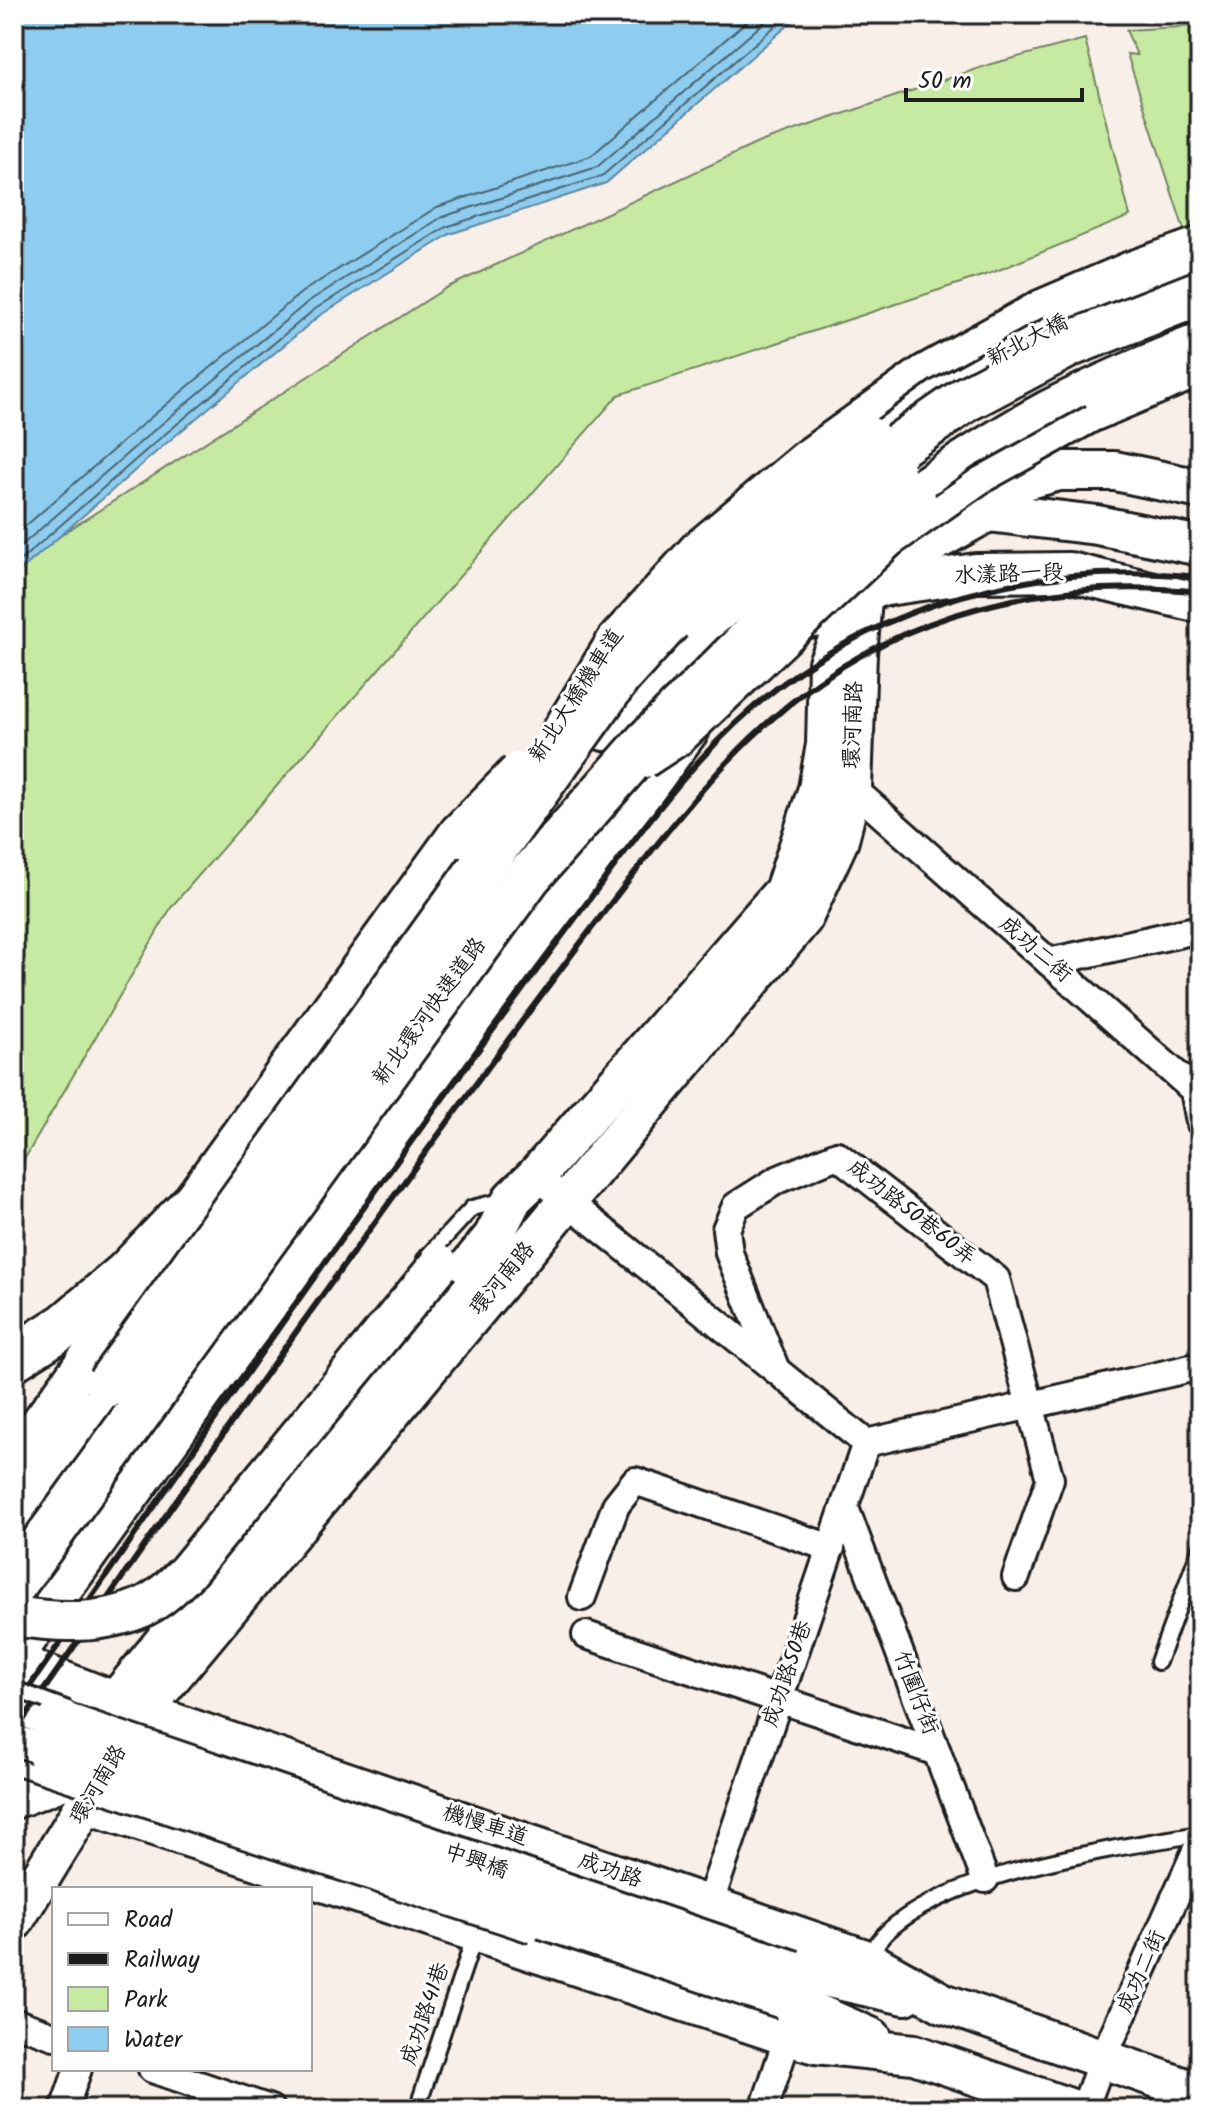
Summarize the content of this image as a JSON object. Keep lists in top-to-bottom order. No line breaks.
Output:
{"streets":{"highway":["新北大橋","新北環河快速道路"],"street":["水漾路一段","新北大橋機車道","環河南路","成功二街","成功路50巷60弄","成功路50巷","竹圍仔街","中興橋","成功路"],"lane":["機慢車道","成功路41巷"]},"crossings":[["新北大橋","新北環河快速道路"],["水漾路一段","環河南路"],["環河南路","成功二街"],["環河南路","成功路"],["成功二街","成功路"],["成功路50巷","竹圍仔街"],["成功路50巷","成功路"],["中興橋","成功路"]],"legend":["Road","Railway","Park","Water"],"scale_bar":"50 m"}
